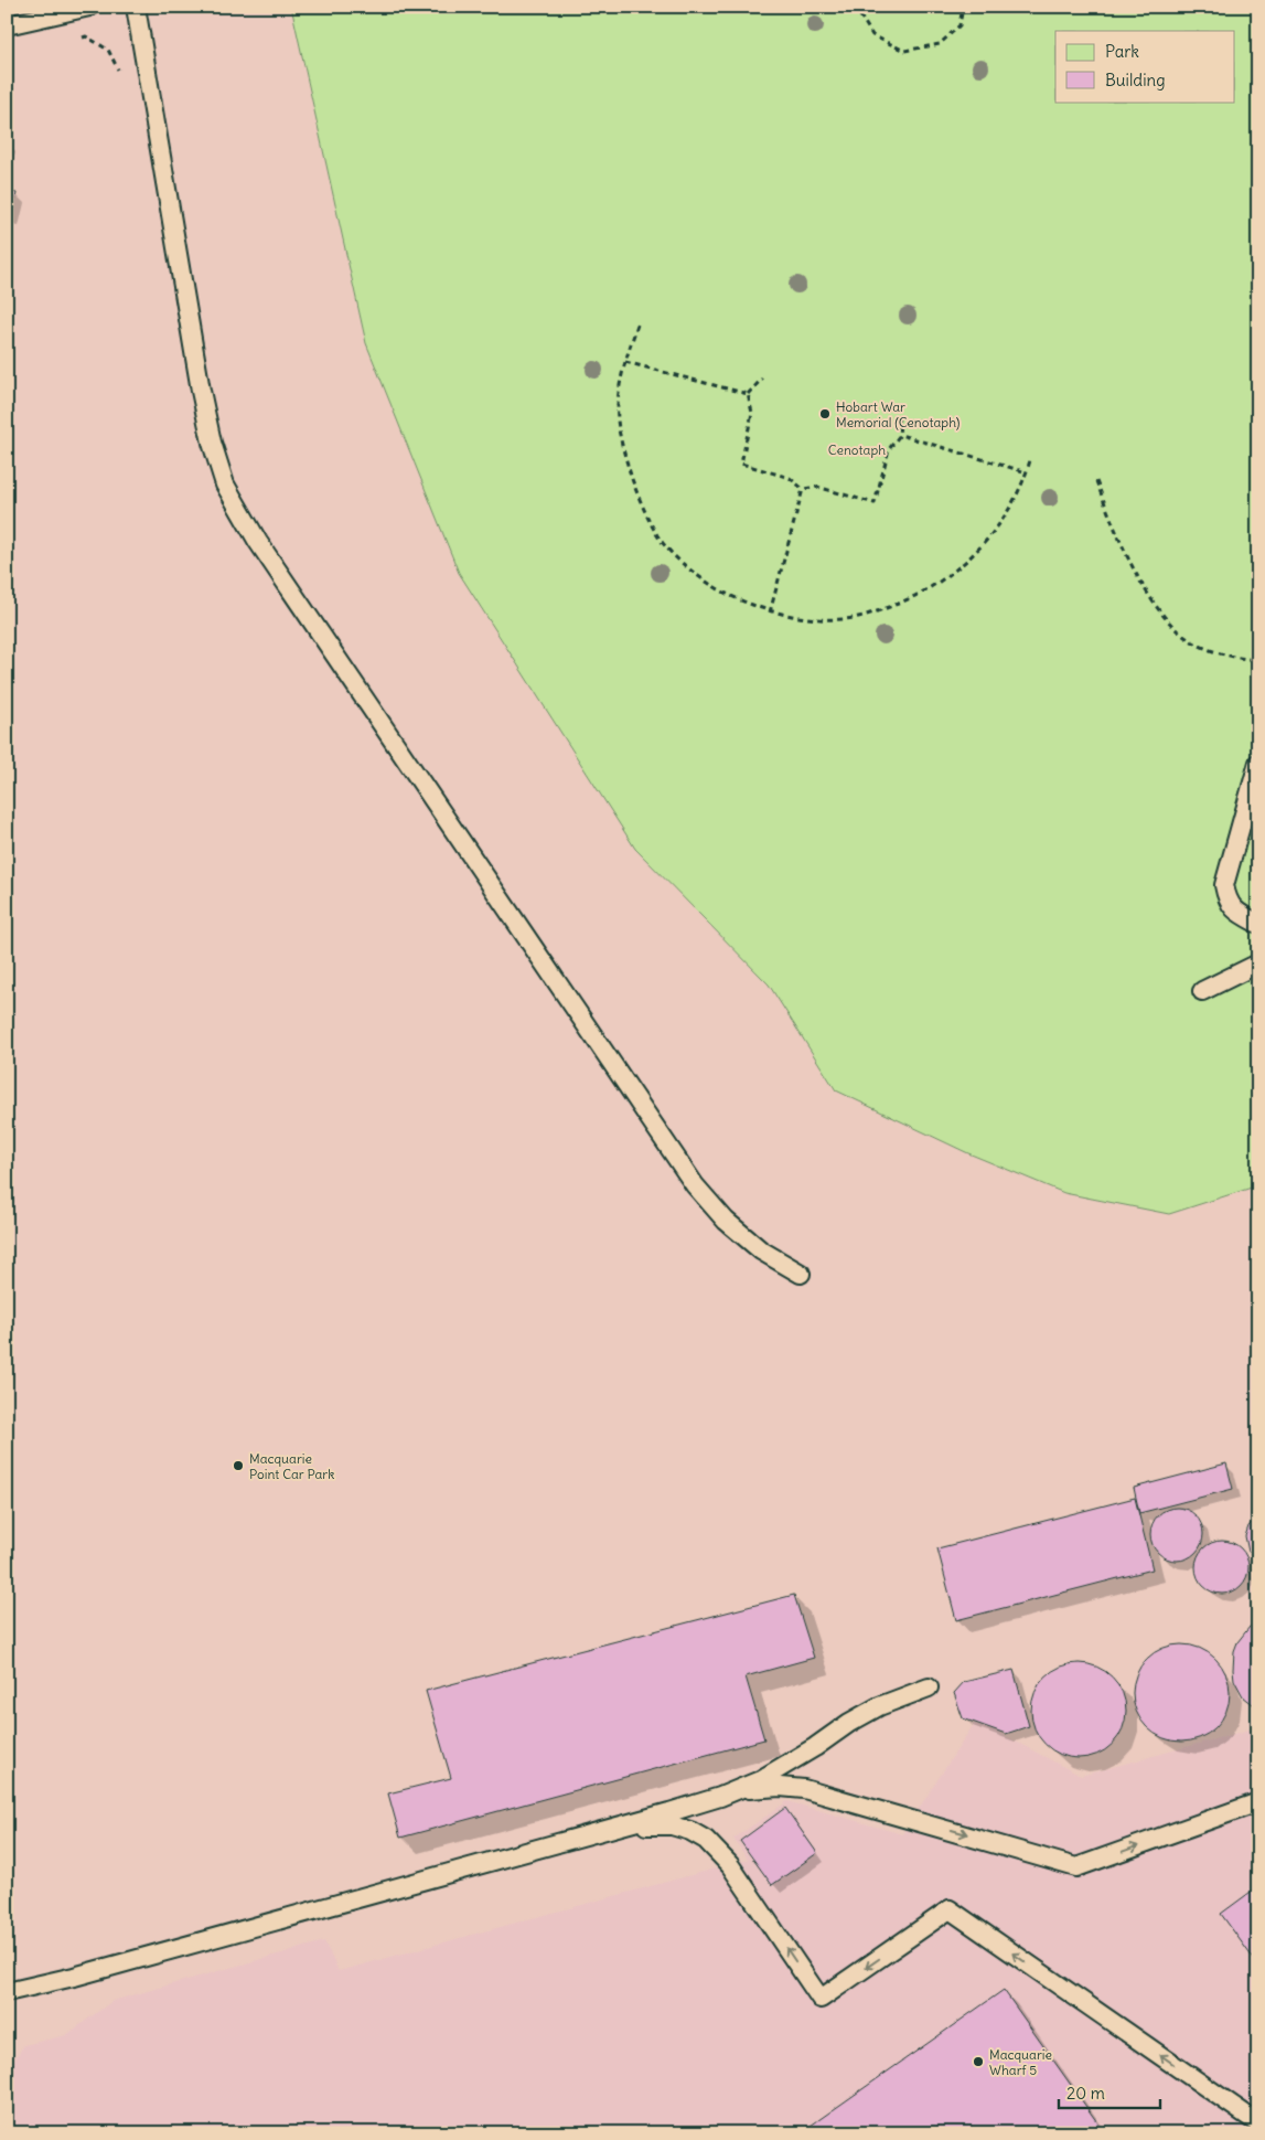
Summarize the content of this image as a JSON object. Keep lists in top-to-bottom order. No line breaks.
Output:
{"parks":["Cenotaph"],"places":["Hobart War Memorial (Cenotaph)","Macquarie Point Car Park","Macquarie Wharf 5"],"legend":["Park","Building"],"scale_bar":"20 m"}
